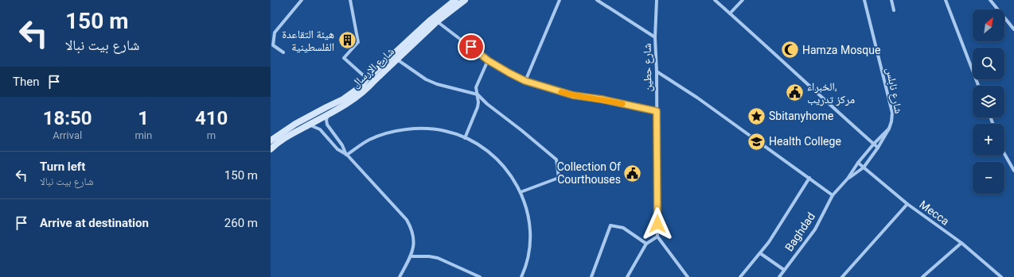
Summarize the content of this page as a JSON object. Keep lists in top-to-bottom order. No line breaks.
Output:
{"streets":{"main road":["شارع الإرسال"],"street":["شارع حطين","شارع نابلس","Mecca","Baghdad"]},"places":{"building":["هيئة التقاعدة الفلسطينية"],"mosque":["Hamza Mosque"],"public building":["الخبراء، مركز تدريب","Collection Of Courthouses"],"place":["Sbitanyhome"],"school or university":["Health College"]},"north":"top right","page":{"turn":["150 m","شارع بيت نبالا"],"map_buttons":["+","−"],"then":"Then","eta":["18:50","Arrival","1","min","410","m"],"list":[{"name":"Turn left","note":"شارع بيت نبالا","value":"150 m"},{"name":"Arrive at destination","value":"260 m"}]}}
